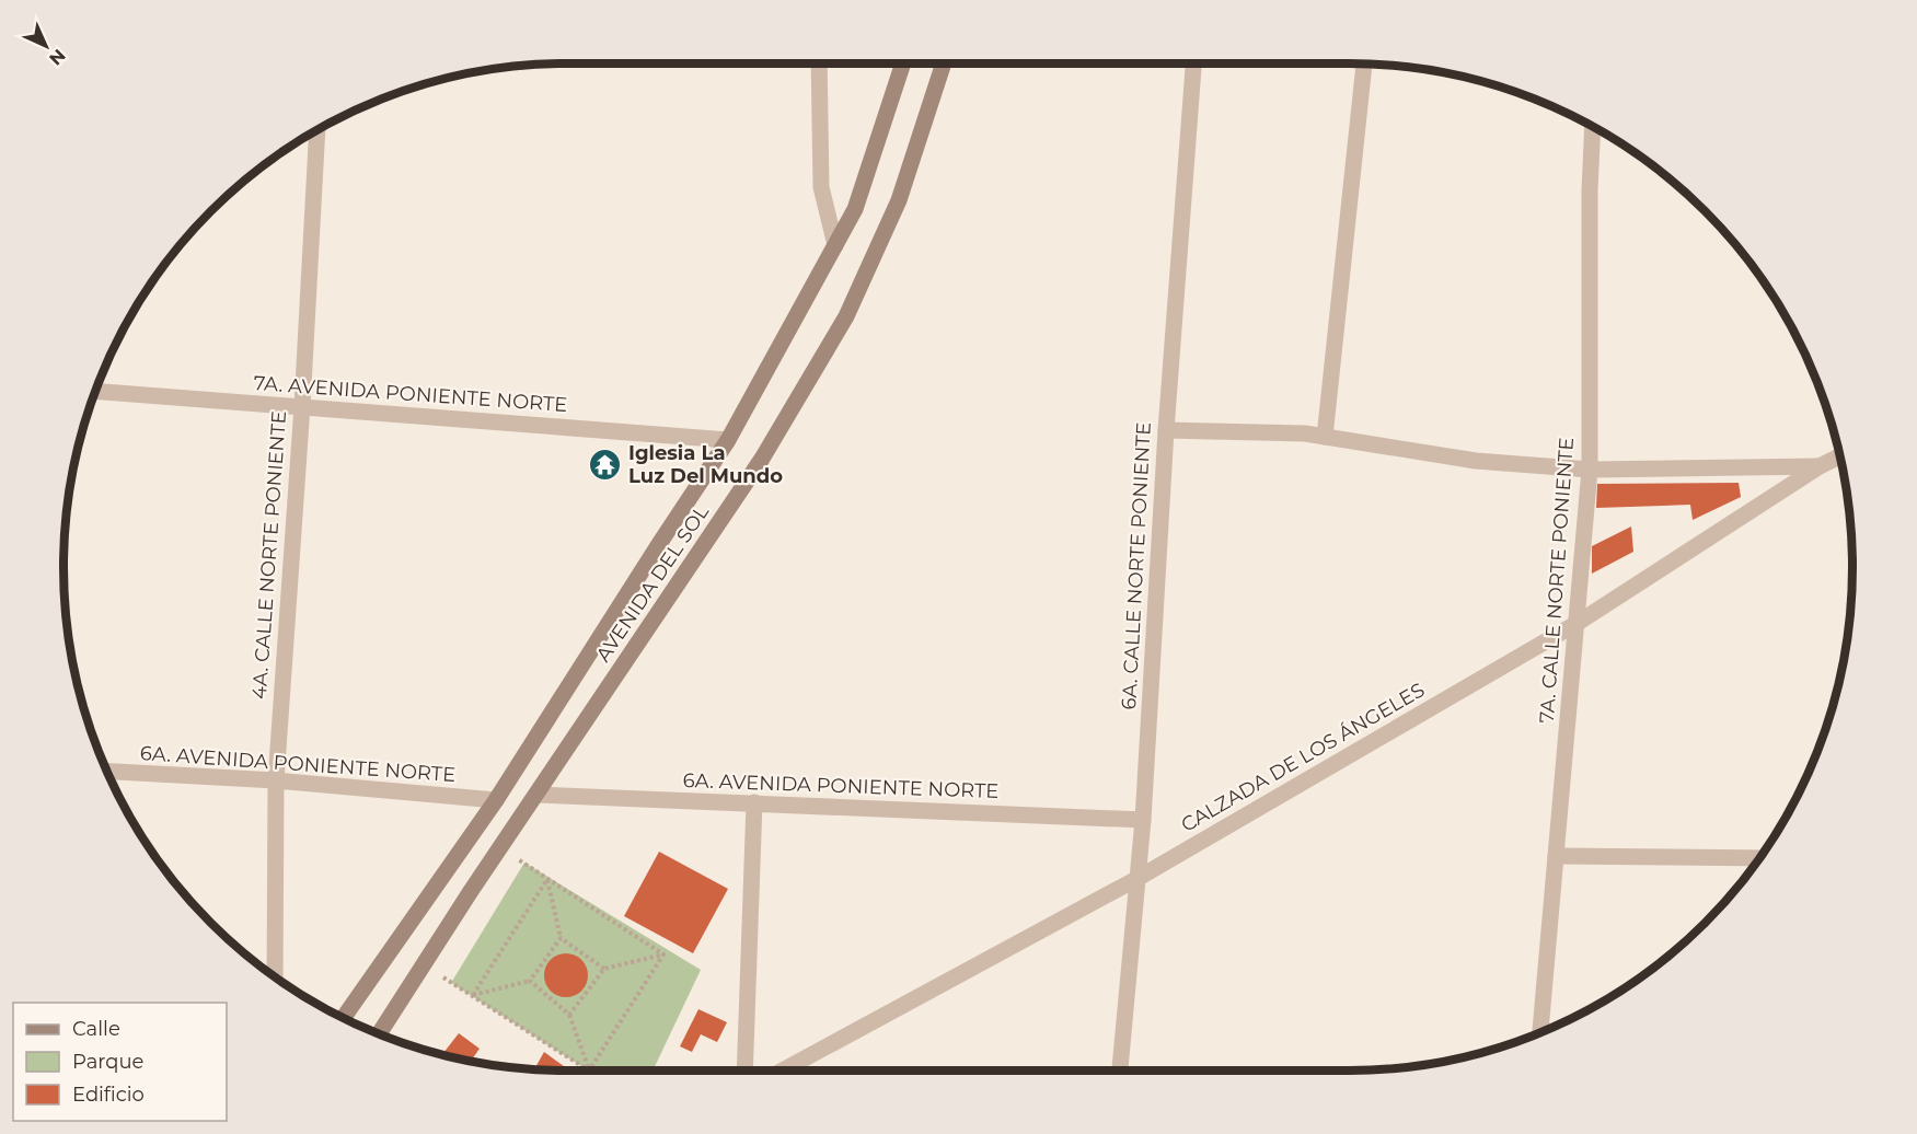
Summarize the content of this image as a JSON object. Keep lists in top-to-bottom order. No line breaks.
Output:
{"streets":{"main road":["AVENIDA DEL SOL"],"street":["7A. AVENIDA PONIENTE NORTE","4A. CALLE NORTE PONIENTE","6A. CALLE NORTE PONIENTE","7A. CALLE NORTE PONIENTE","CALZADA DE LOS ÁNGELES","6A. AVENIDA PONIENTE NORTE"]},"crossings":[["7A. AVENIDA PONIENTE NORTE","4A. CALLE NORTE PONIENTE"],["7A. AVENIDA PONIENTE NORTE","AVENIDA DEL SOL"],["4A. CALLE NORTE PONIENTE","6A. AVENIDA PONIENTE NORTE"],["6A. CALLE NORTE PONIENTE","CALZADA DE LOS ÁNGELES"],["6A. CALLE NORTE PONIENTE","6A. AVENIDA PONIENTE NORTE"],["7A. CALLE NORTE PONIENTE","CALZADA DE LOS ÁNGELES"],["AVENIDA DEL SOL","6A. AVENIDA PONIENTE NORTE"]],"places":{"temple":["Iglesia La Luz Del Mundo"]},"legend":["Calle","Parque","Edificio"],"north":"bottom right"}
